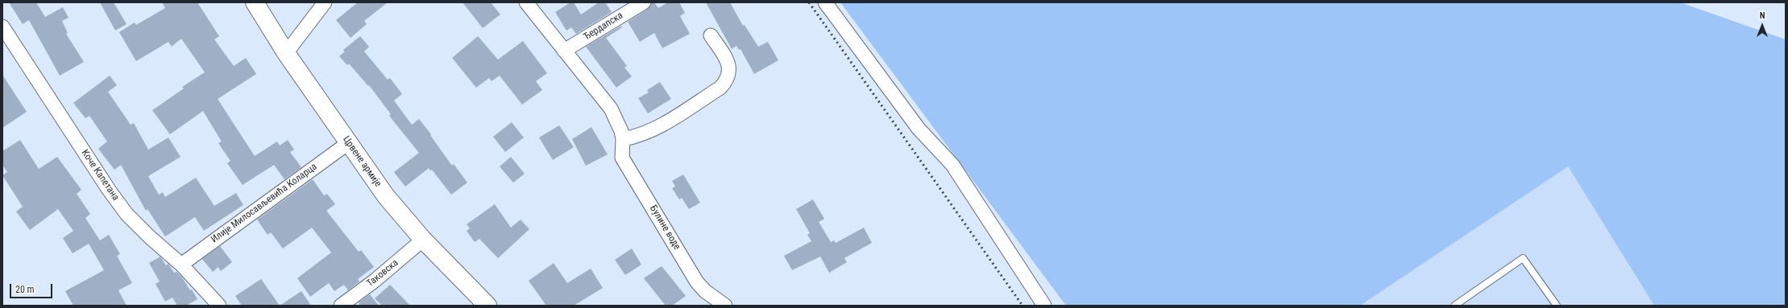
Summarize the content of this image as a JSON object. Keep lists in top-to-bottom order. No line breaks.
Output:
{"streets":{"main road":["Црвене армије"],"street":["Ђердапска","Коче Капетана","Илије Милосављевића Коларца","Булине воде","Таковска"]},"crossings":[["Ђердапска","Булине воде"],["Црвене армије","Илије Милосављевића Коларца"],["Црвене армије","Таковска"],["Коче Капетана","Илије Милосављевића Коларца"]],"scale_bar":"20 m","north":"top"}
